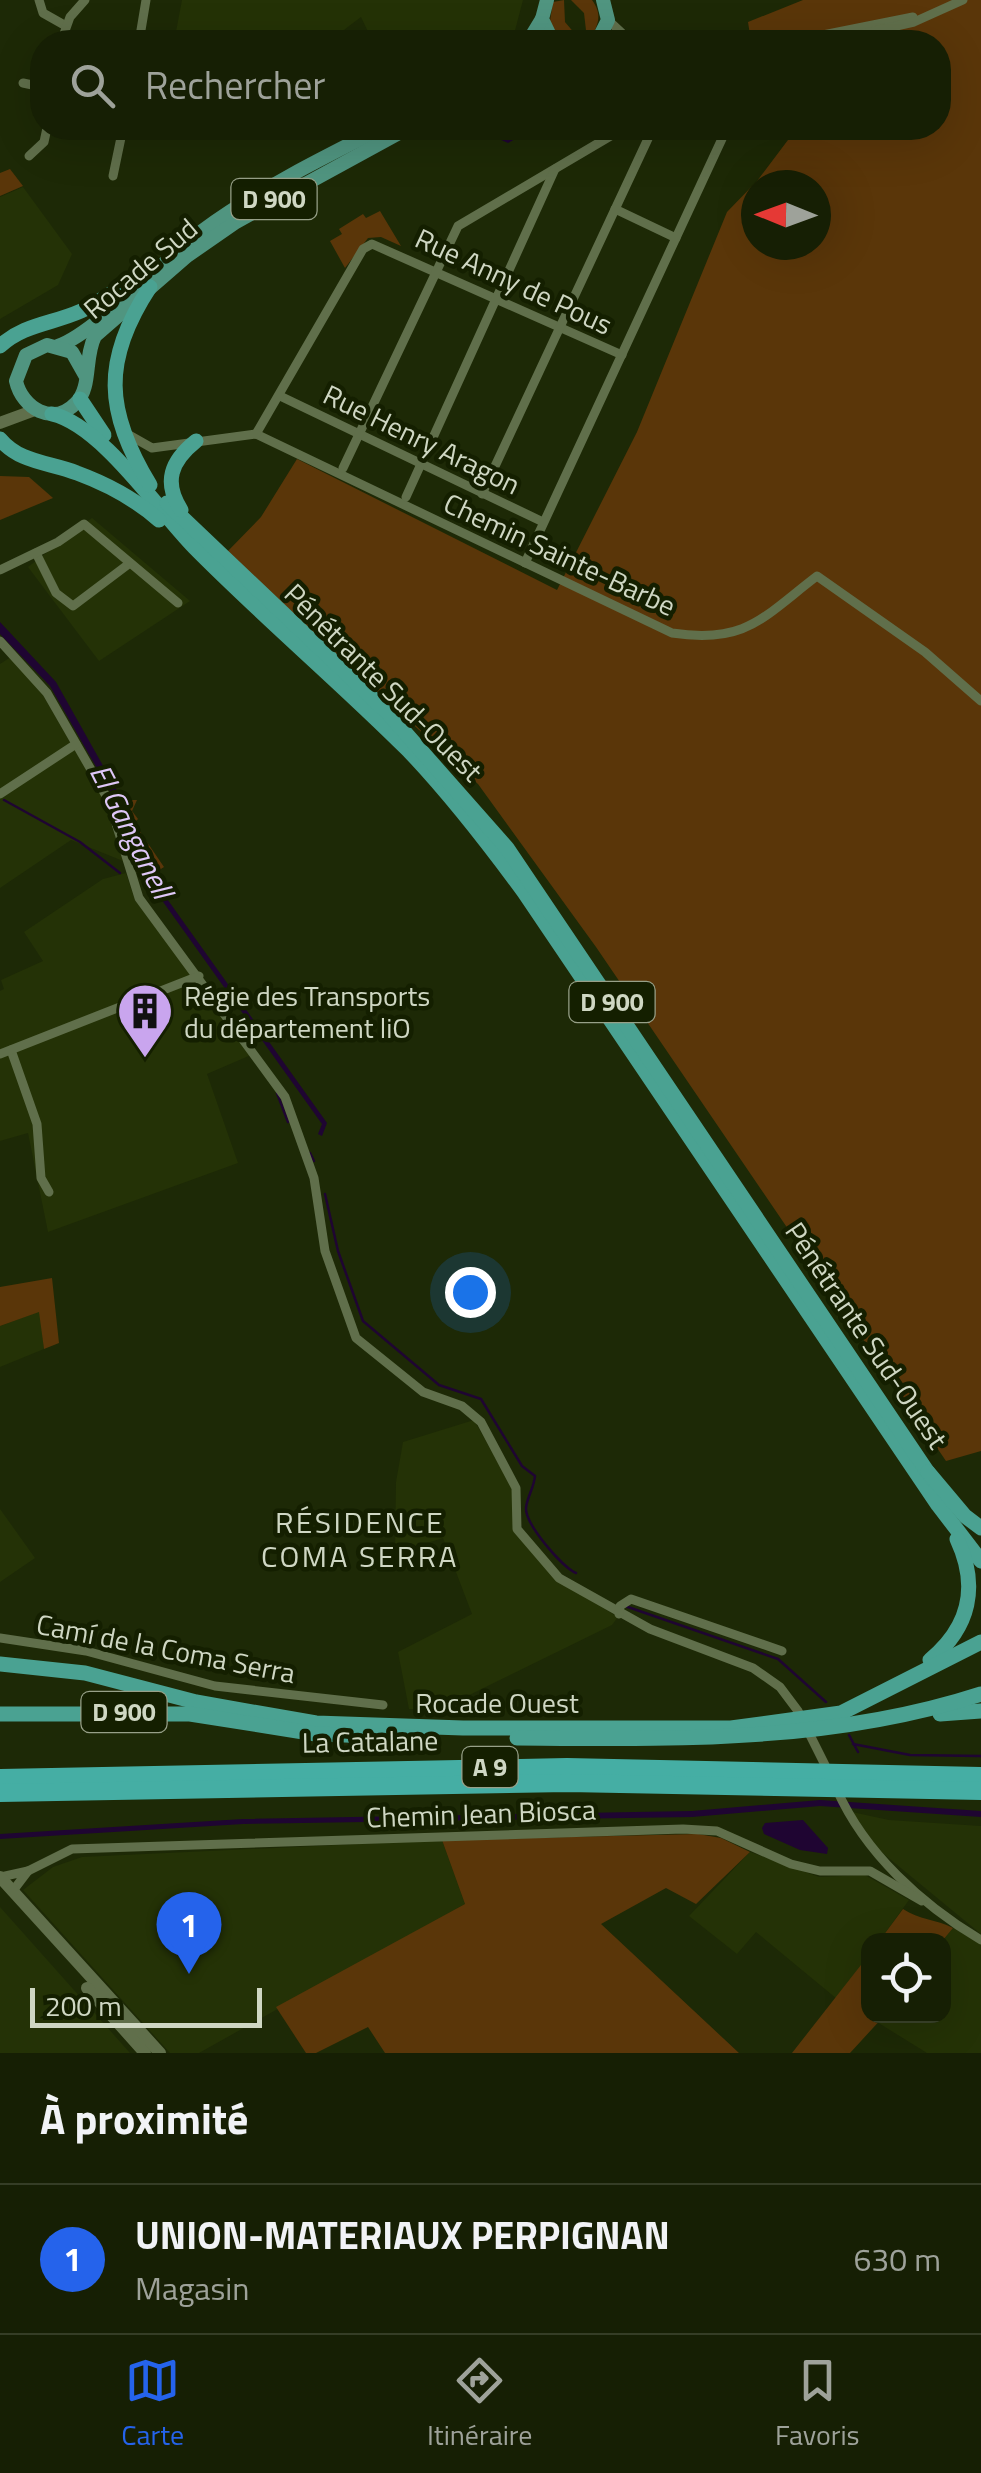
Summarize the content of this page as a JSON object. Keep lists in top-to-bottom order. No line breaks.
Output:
{"streets":{"highway":["D 900","Pénétrante Sud-Ouest","Rocade Ouest","La Catalane","A 9"],"main road":["Rocade Sud"],"street":["Rue Anny de Pous","Rue Henry Aragon","Chemin Sainte-Barbe","Camí de la Coma Serra","Chemin Jean Biosca"]},"crossings":[["D 900","Rocade Sud"],["D 900","Pénétrante Sud-Ouest"],["Rue Anny de Pous","Rue Henry Aragon"],["Rue Anny de Pous","Chemin Sainte-Barbe"]],"districts":["RÉSIDENCE COMA SERRA"],"water":["El Ganganell"],"places":{"building":["Régie des Transports du département liO"]},"scale_bar":"200 m","north":"left","page":{"search":"Rechercher","pins":"1","scale":"200 m","heading":"À proximité","list":[{"mark":"1","name":"UNION-MATERIAUX PERPIGNAN","note":"Magasin","value":"630 m"}],"nav":["Carte","Itinéraire","Favoris"]}}
